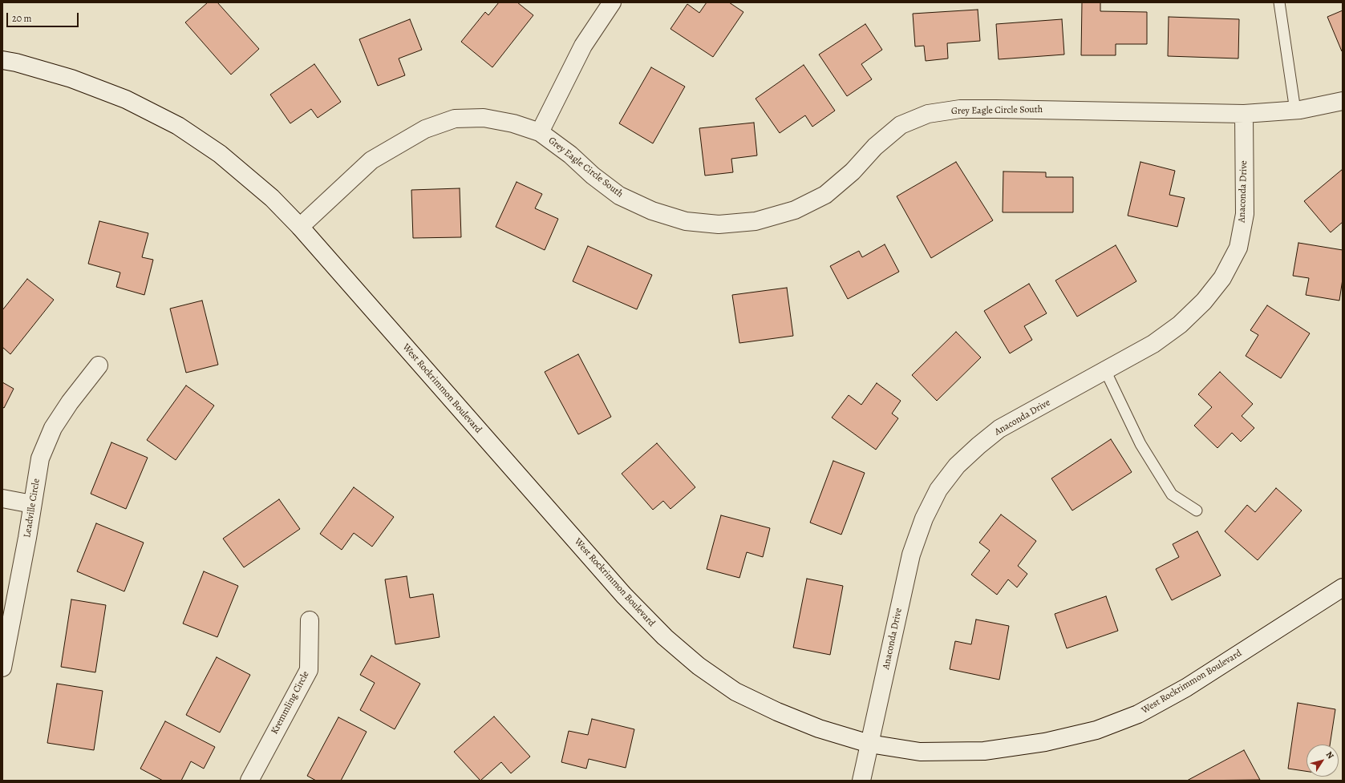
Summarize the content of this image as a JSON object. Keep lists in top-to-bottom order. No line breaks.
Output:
{"streets":{"street":["Grey Eagle Circle South","Anaconda Drive","West Rockrimmon Boulevard","Leadville Circle","Kremmling Circle"]},"crossings":[["Grey Eagle Circle South","Anaconda Drive"],["Grey Eagle Circle South","West Rockrimmon Boulevard"],["Anaconda Drive","West Rockrimmon Boulevard"]],"scale_bar":"20 m","north":"top right"}
